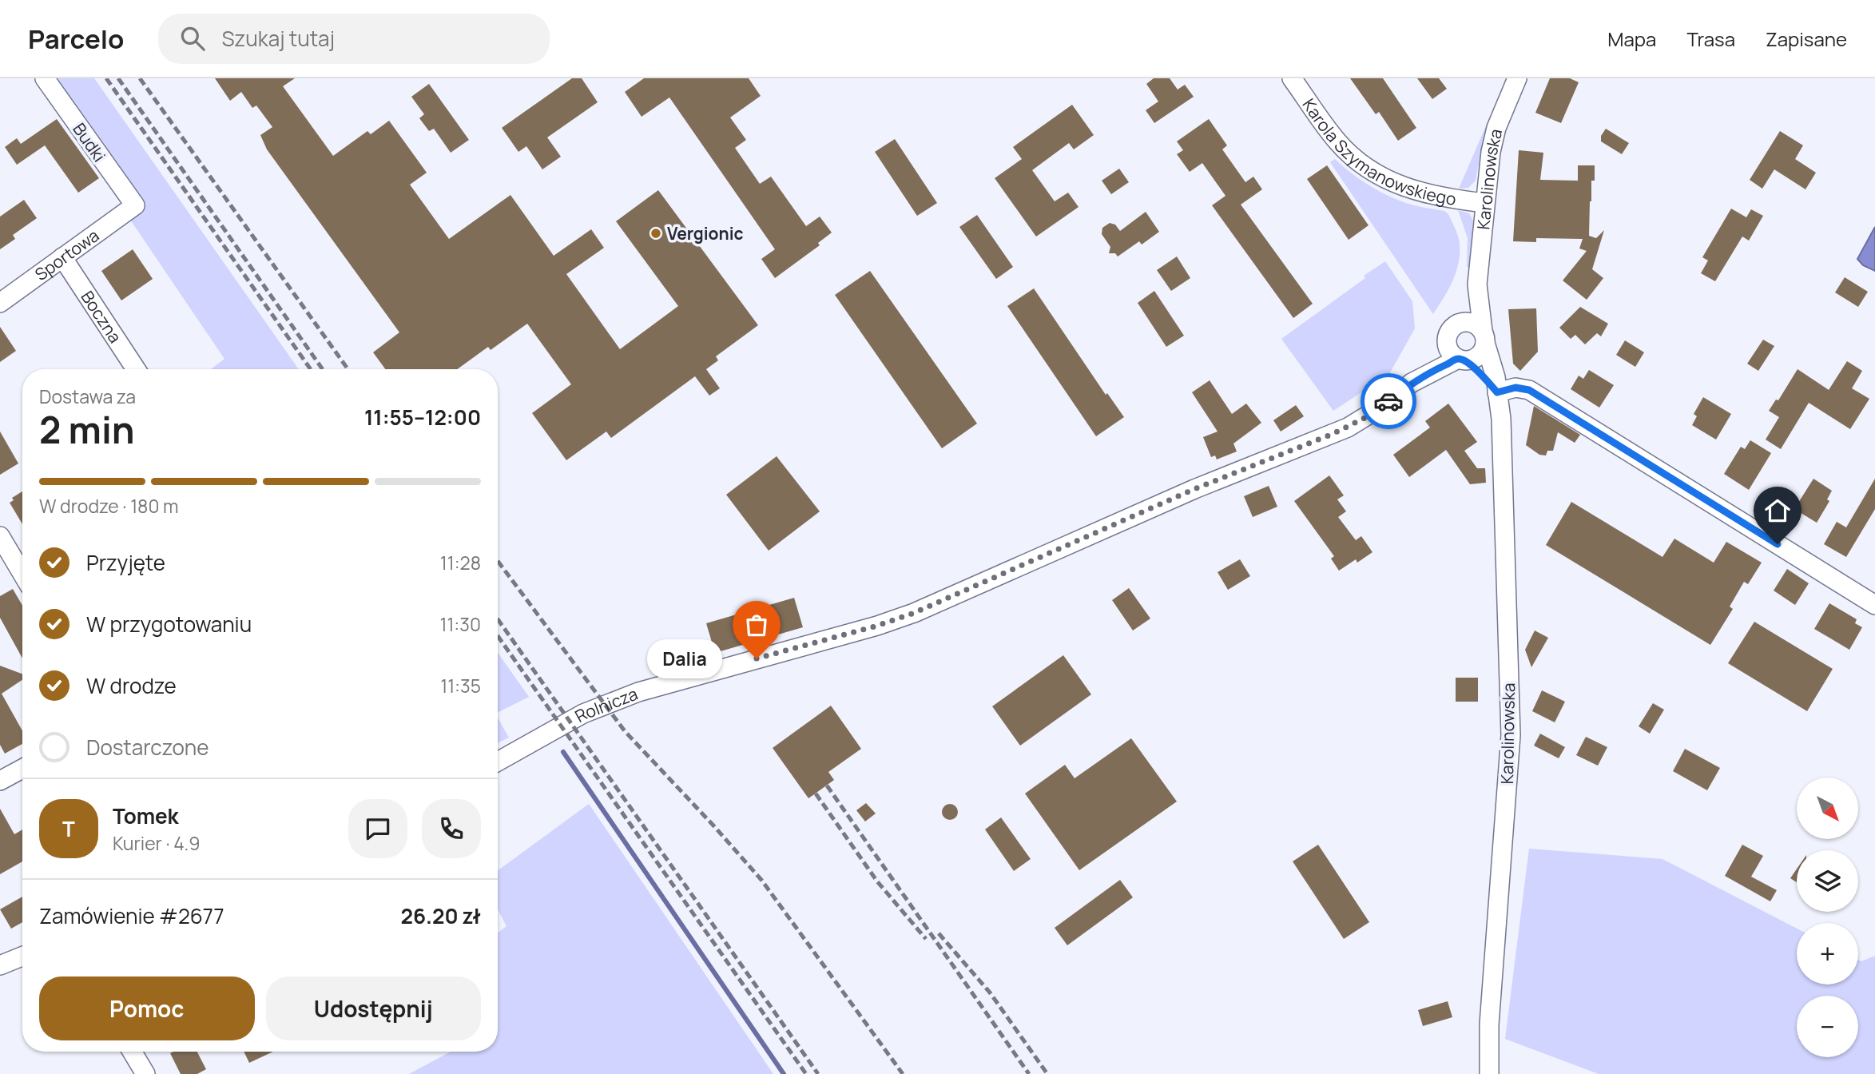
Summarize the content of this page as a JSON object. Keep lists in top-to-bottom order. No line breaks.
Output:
{"streets":{"street":["Budki","Karola Szymanowskiego","Karolinowska","Sportowa","Boczna","Rolnicza"]},"crossings":[["Budki","Sportowa"],["Karola Szymanowskiego","Karolinowska"],["Karolinowska","Rolnicza"],["Sportowa","Boczna"]],"places":["Vergionic","Dalia"],"north":"bottom right","page":{"header":"Parcelo","search":"Szukaj tutaj","nav":["Mapa","Trasa","Zapisane"],"heading":["2 min","Dostawa za","11:55–12:00"],"panel":["Tomek","Kurier · 4.9","Zamówienie #2677","26.20 zł"],"bar":"W drodze · 180 m","list":[["Przyjęte","11:28"],["W przygotowaniu","11:30"],["W drodze","11:35"],"Dostarczone"],"bubble":"Dalia","map_buttons":["+","−"],"round":"T","buttons":["Pomoc","Udostępnij"]}}
